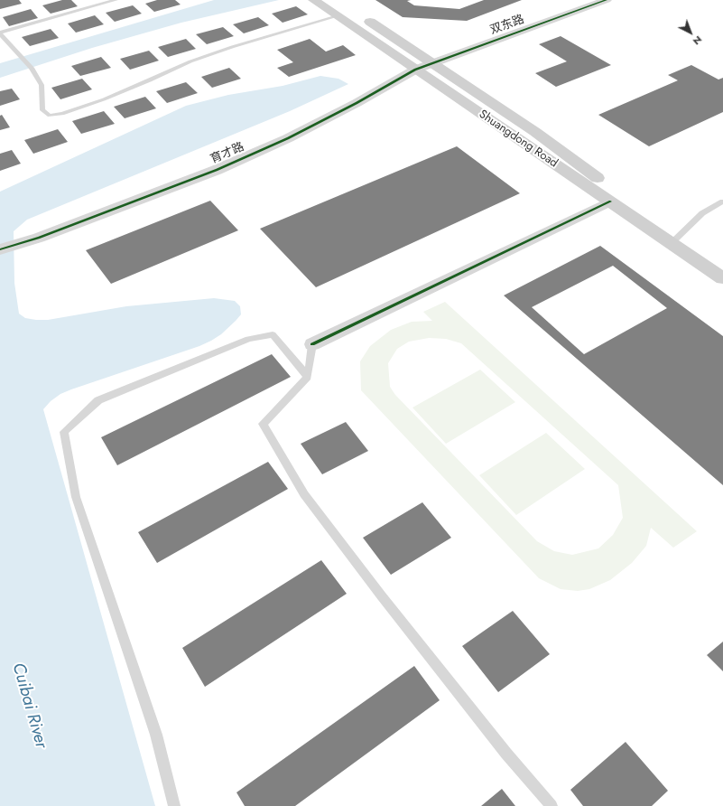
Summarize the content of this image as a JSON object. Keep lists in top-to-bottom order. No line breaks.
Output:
{"streets":{"main road":["Shuangdong Road"],"street":["双东路","育才路"]},"crossings":[["双东路","Shuangdong Road"],["双东路","育才路"],["Shuangdong Road","育才路"]],"water":["Cuibai River"],"north":"bottom right"}
